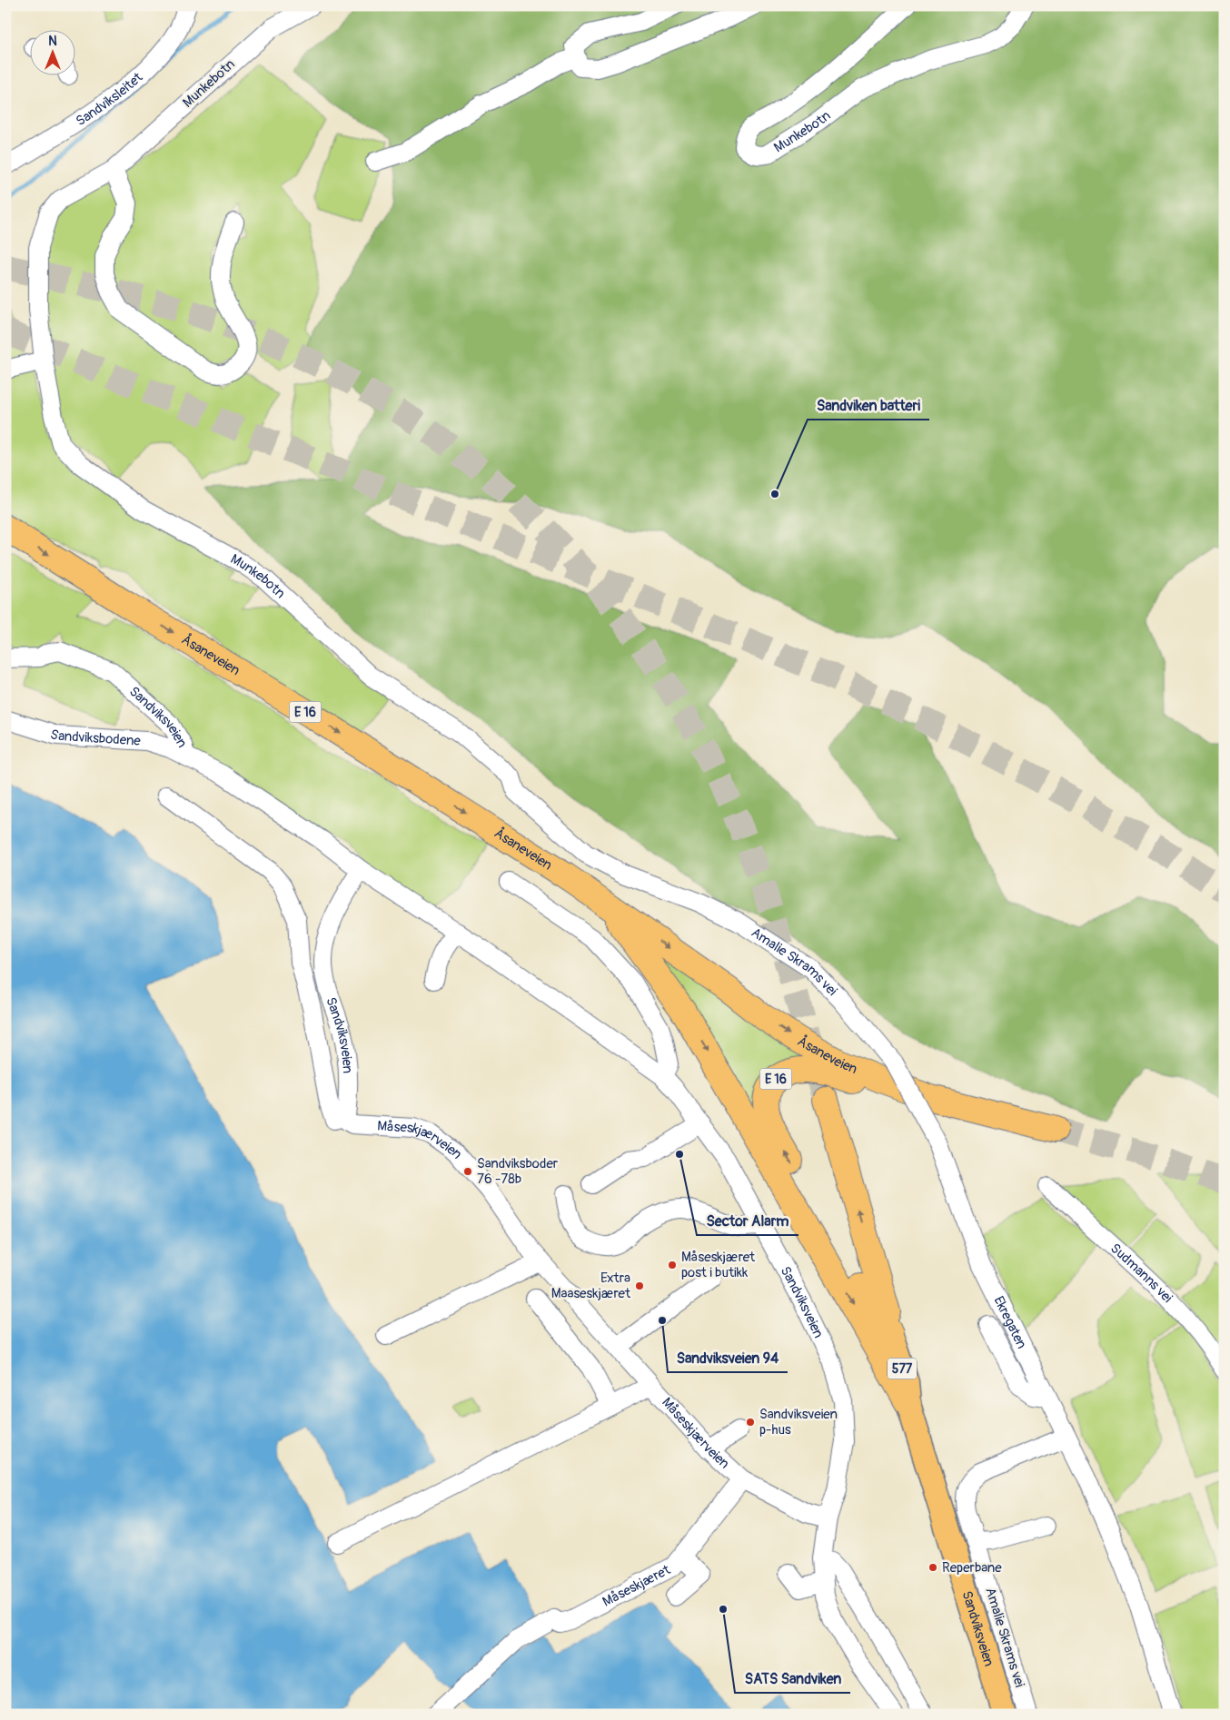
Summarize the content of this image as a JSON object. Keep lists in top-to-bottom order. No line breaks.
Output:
{"streets":{"highway":["Åsaneveien","E 16"],"main road":["Sandviksveien","577"],"street":["Munkebotn","Sandviksleitet","Sandviksbodene","Amalie Skrams vei","Måseskjærveien","Sudmanns vei","Ekregaten","Måseskjæret"]},"crossings":[["Munkebotn","Amalie Skrams vei"],["Åsaneveien","E 16"],["Åsaneveien","Sandviksveien"],["E 16","Sandviksveien"],["Sandviksveien","Sandviksbodene"],["Sandviksveien","Måseskjærveien"],["Amalie Skrams vei","Ekregaten"],["Måseskjærveien","Måseskjæret"]],"one_way":["Åsaneveien"],"places":["Sandviken batteri","Sector Alarm","Sandviksboder 76 -78b","Måseskjæret post i butikk","Extra Maaseskjæret","Sandviksveien 94","Sandviksveien p-hus","Reperbane","SATS Sandviken"],"north":"top"}
